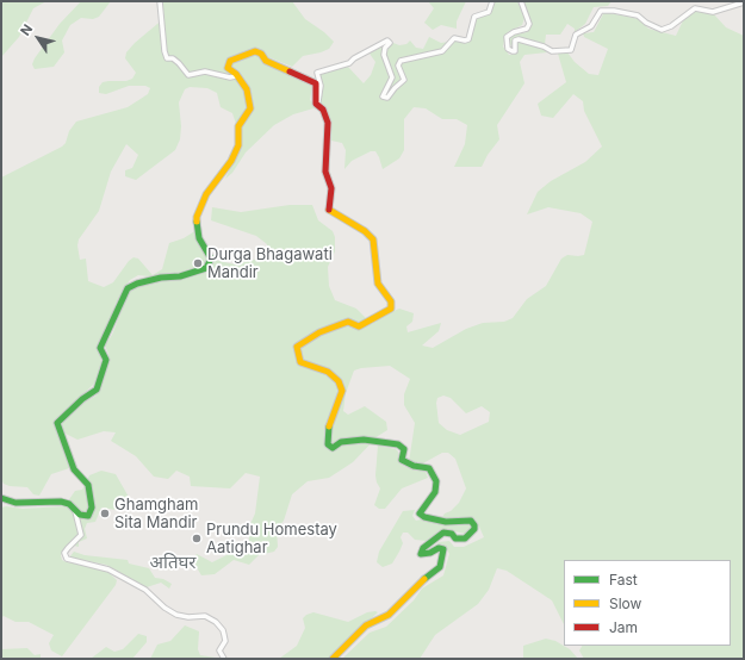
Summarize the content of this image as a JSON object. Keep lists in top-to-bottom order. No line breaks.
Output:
{"districts":["अतिघर"],"places":["Durga Bhagawati Mandir","Ghamgham Sita Mandir","Prundu Homestay Aatighar"],"legend":["Fast","Slow","Jam"],"north":"top left"}
